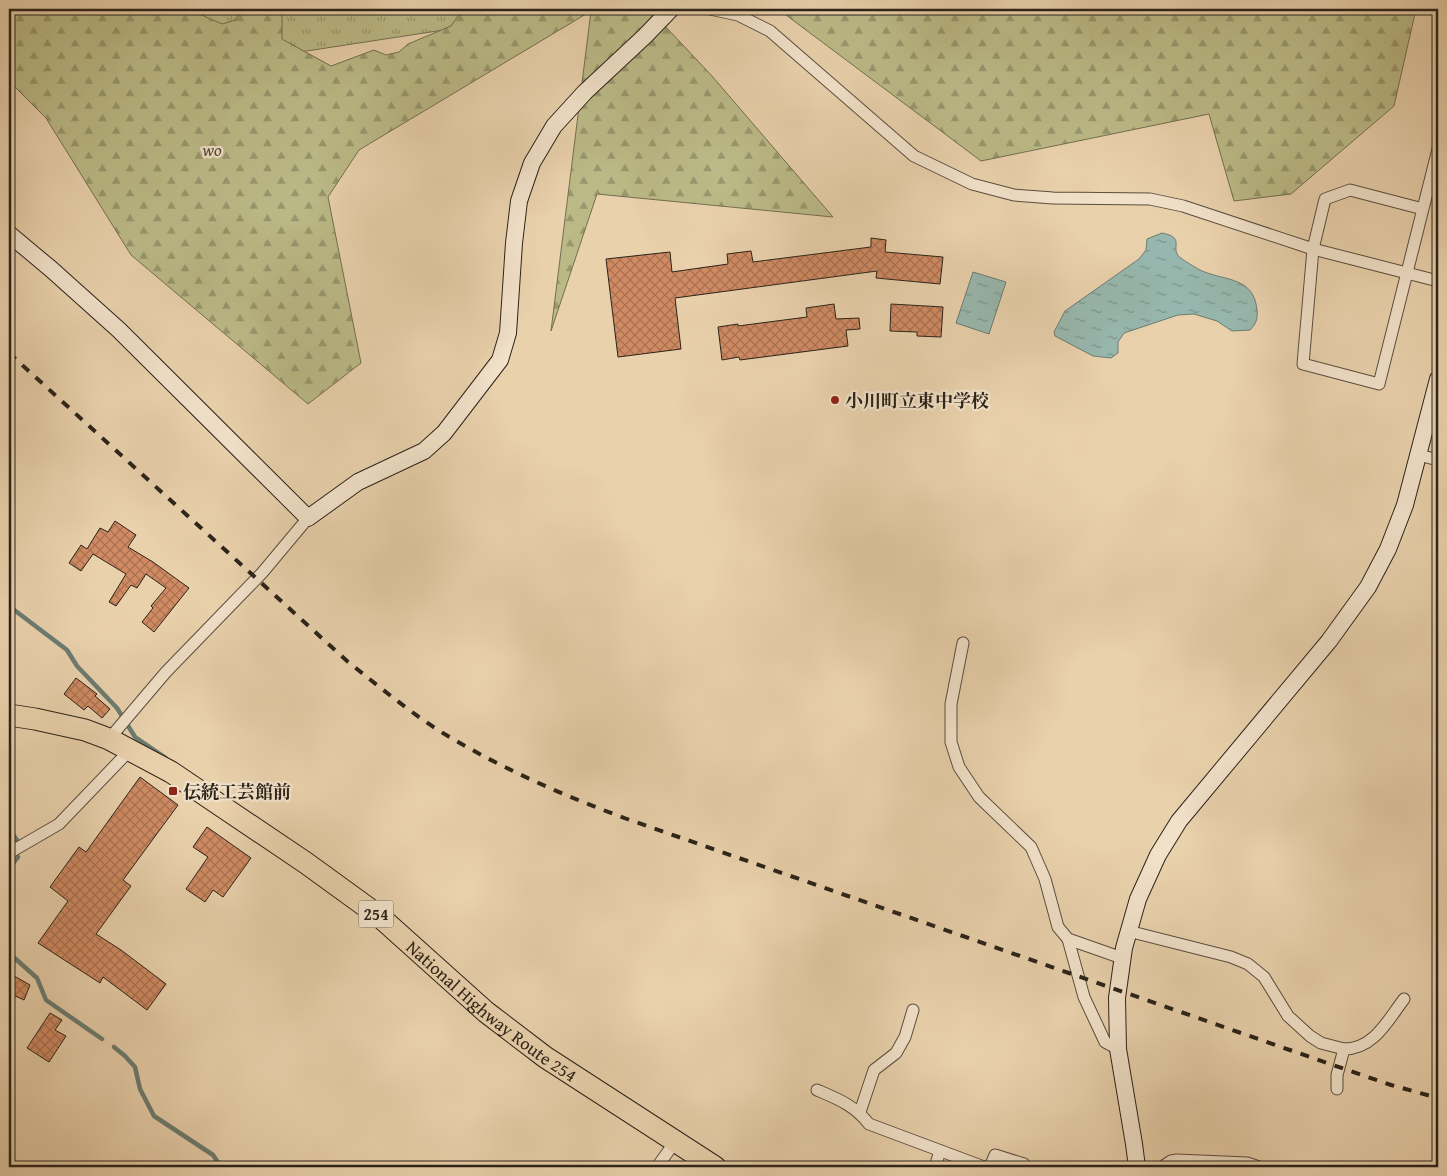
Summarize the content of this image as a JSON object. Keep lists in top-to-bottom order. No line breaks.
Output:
{"streets":{"highway":["254","National Highway Route 254"]},"parks":["wo"],"places":{"other":["小川町立東中学校"],"transit":["伝統工芸館前"]}}
